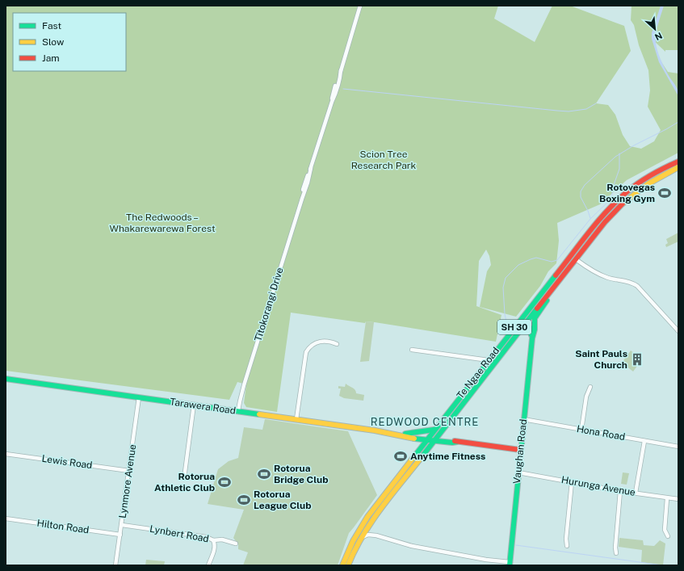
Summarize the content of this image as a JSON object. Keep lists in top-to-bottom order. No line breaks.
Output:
{"streets":{"main road":["SH 30","Te Ngae Road","Tarawera Road","Vaughan Road"],"street":["Tītokorangi Drive","Hona Road","Lewis Road","Lynmore Avenue","Hurunga Avenue","Hilton Road","Lynbert Road"]},"crossings":[["Tītokorangi Drive","Tarawera Road"],["Te Ngae Road","Tarawera Road"],["Te Ngae Road","Vaughan Road"],["Tarawera Road","Lynmore Avenue"],["Hona Road","Vaughan Road"],["Vaughan Road","Hurunga Avenue"],["Lewis Road","Lynmore Avenue"],["Lynmore Avenue","Hilton Road"],["Lynmore Avenue","Lynbert Road"]],"districts":["REDWOOD CENTRE"],"parks":["Scion Tree Research Park","The Redwoods – Whakarewarewa Forest"],"places":{"sports":["Rotovegas Boxing Gym","Anytime Fitness","Rotorua Bridge Club","Rotorua Athletic Club","Rotorua League Club"],"building":["Saint Pauls Church"]},"legend":["Fast","Slow","Jam"],"north":"bottom right"}
